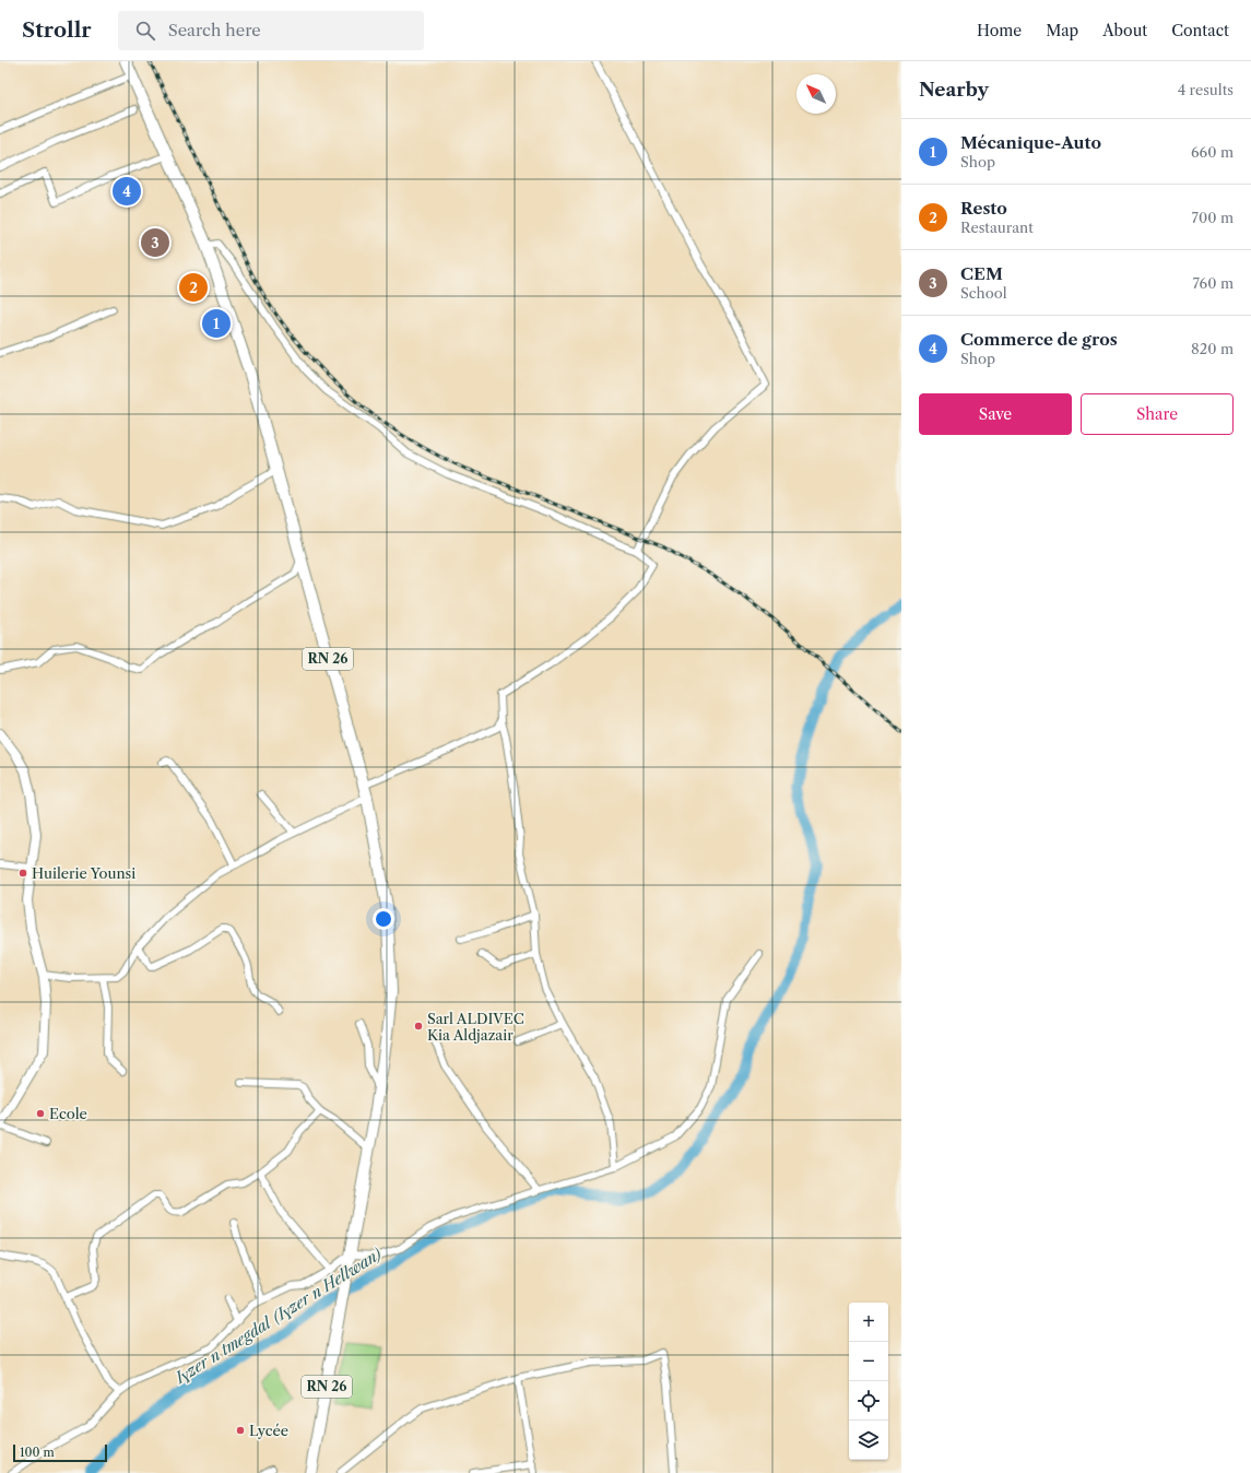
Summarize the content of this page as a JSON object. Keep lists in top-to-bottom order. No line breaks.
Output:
{"streets":{"main road":["RN 26"]},"water":["Iɣzer n tmegdal (Iɣzer n Hellwan)"],"places":["Huilerie Younsi","Sarl ALDIVEC Kia Aldjazair","Ecole","Lycée"],"scale_bar":"100 m","north":"top left","page":{"header":"Strollr","search":"Search here","nav":["Home","Map","About","Contact"],"heading":["Nearby","4 results"],"list":[{"mark":"1","name":"Mécanique-Auto","note":"Shop","value":"660 m"},{"mark":"2","name":"Resto","note":"Restaurant","value":"700 m"},{"mark":"3","name":"CEM","note":"School","value":"760 m"},{"mark":"4","name":"Commerce de gros","note":"Shop","value":"820 m"}],"pins":["4","3","2","1"],"buttons":["Save","Share"],"map_buttons":["+","−"],"scale":"100 m"}}
